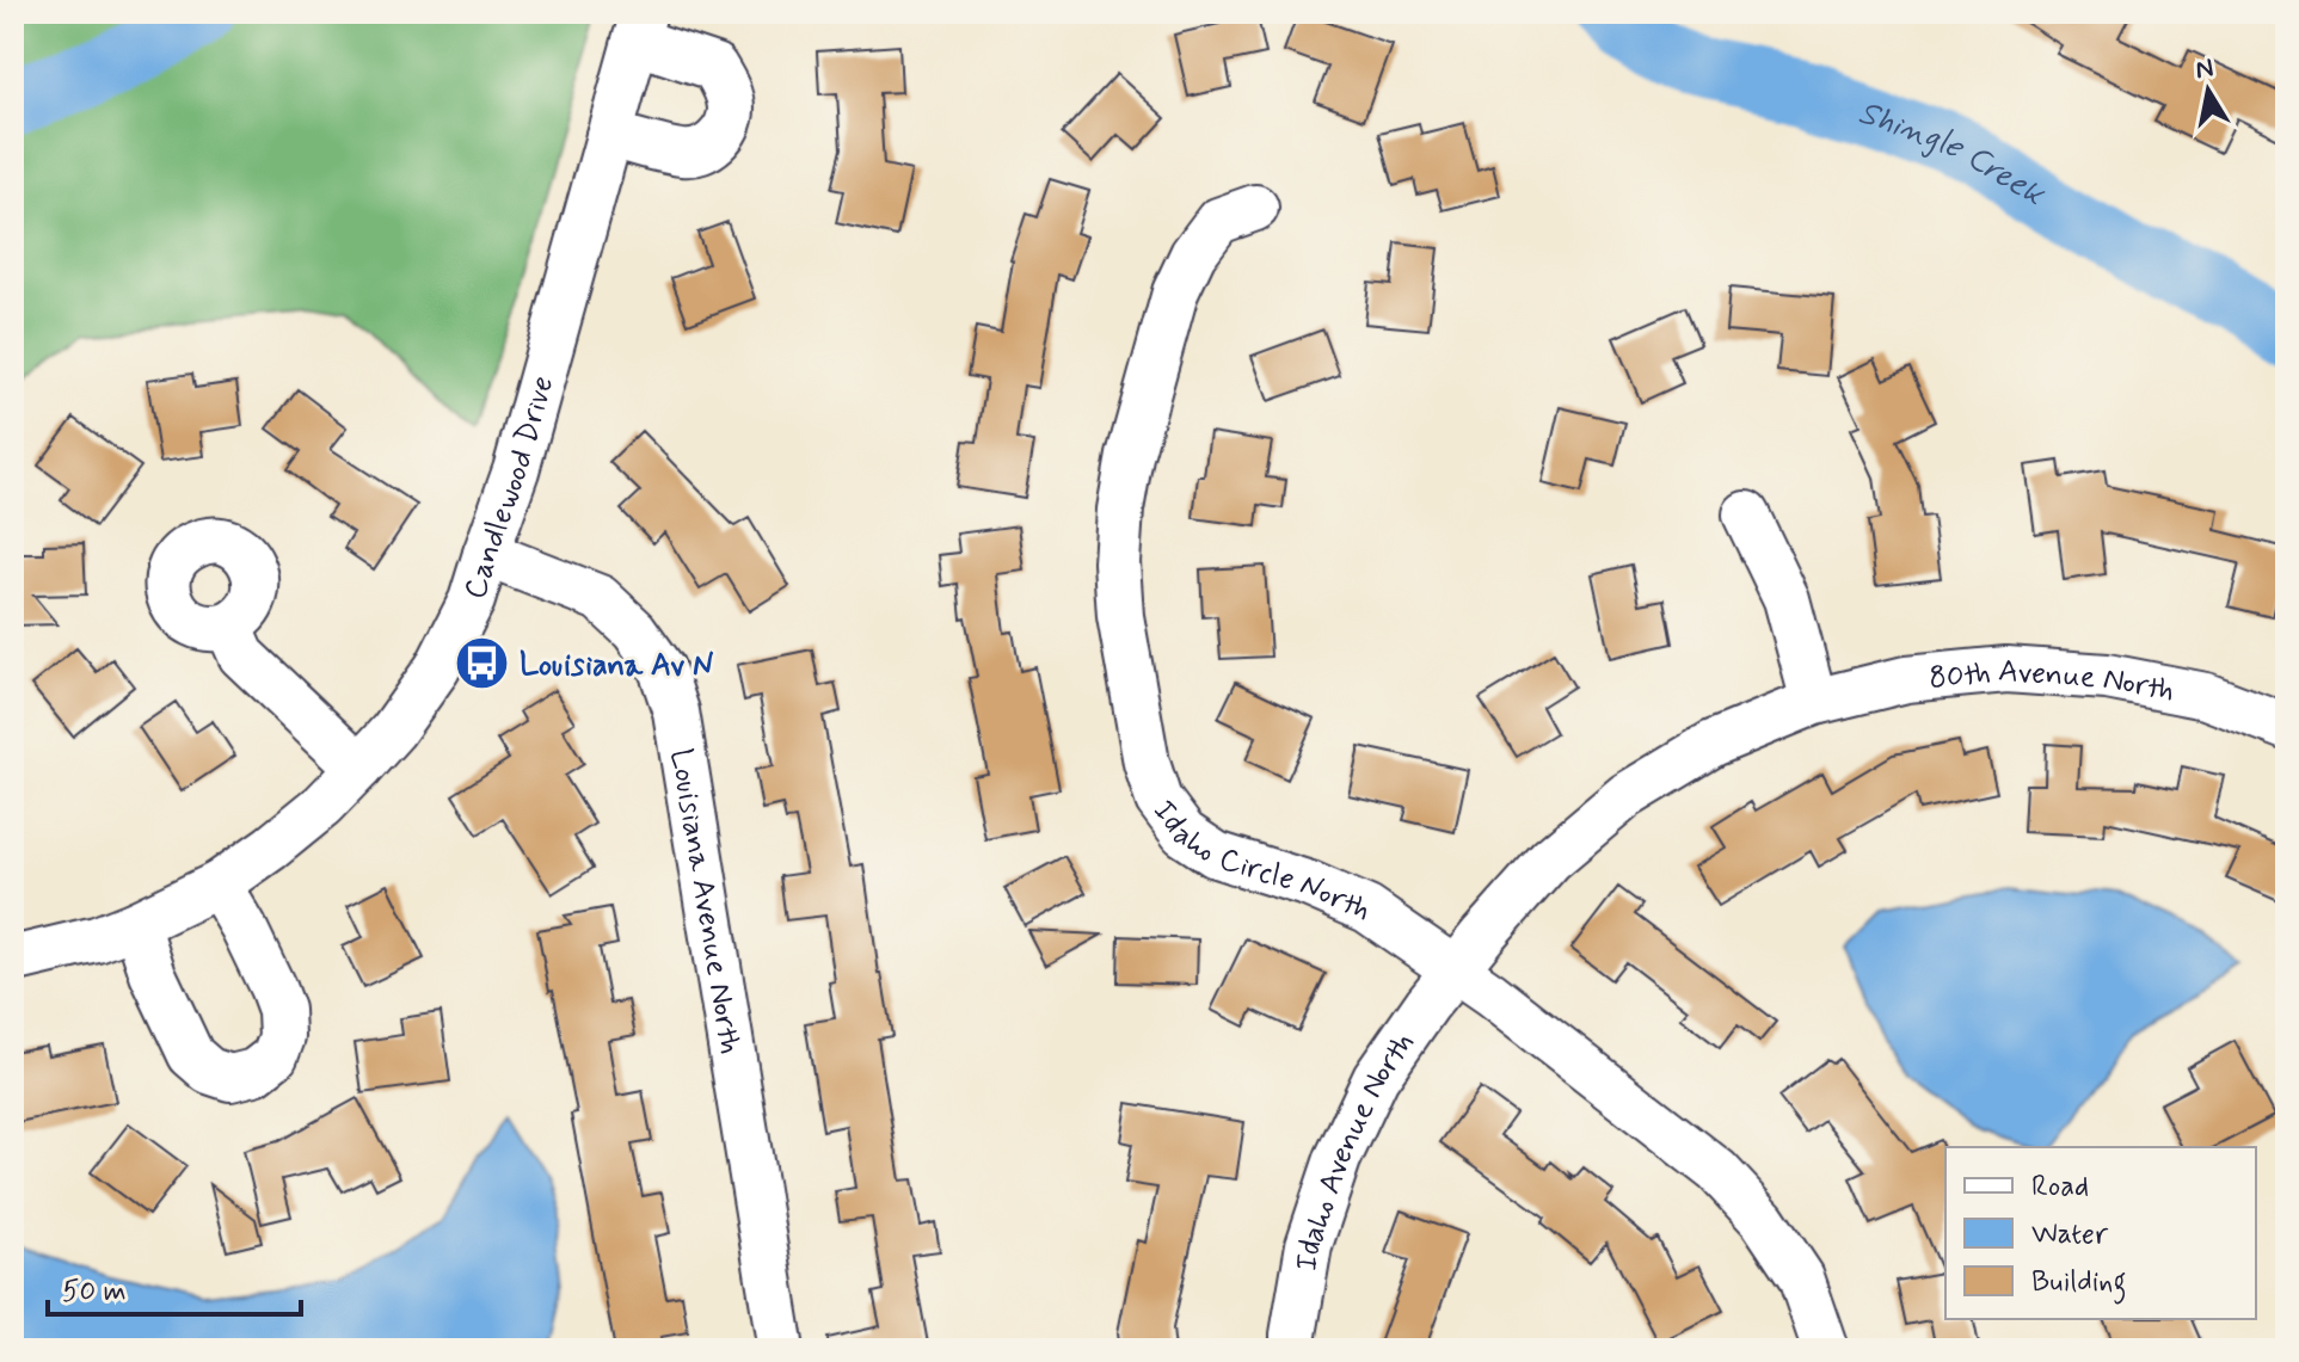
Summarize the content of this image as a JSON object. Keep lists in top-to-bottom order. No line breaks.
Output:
{"streets":{"street":["Candlewood Drive","80th Avenue North","Idaho Circle North","Louisiana Avenue North","Idaho Avenue North"]},"crossings":[["Candlewood Drive","Louisiana Avenue North"],["80th Avenue North","Idaho Circle North"],["80th Avenue North","Idaho Avenue North"],["Idaho Circle North","Idaho Avenue North"]],"water":["Shingle Creek"],"places":{"bus stop":["Louisiana Av N"]},"legend":["Road","Water","Building"],"scale_bar":"50 m","north":"top"}
